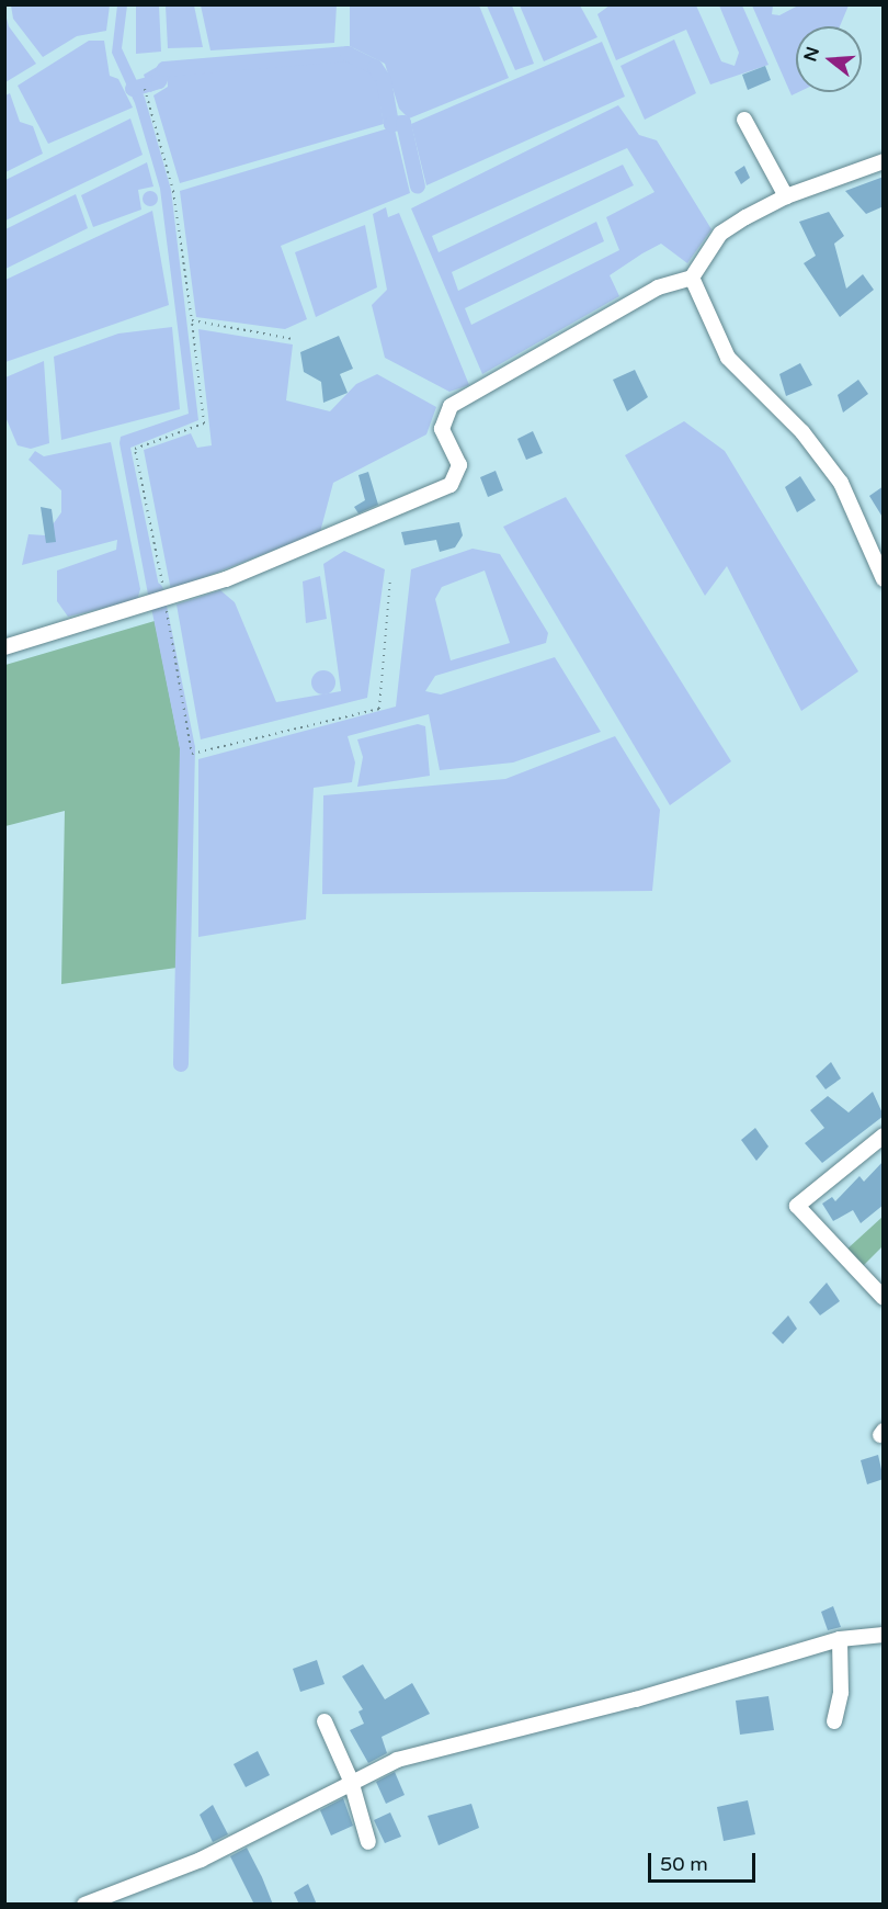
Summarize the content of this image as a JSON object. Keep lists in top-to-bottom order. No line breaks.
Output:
{"scale_bar":"50 m","north":"left"}
